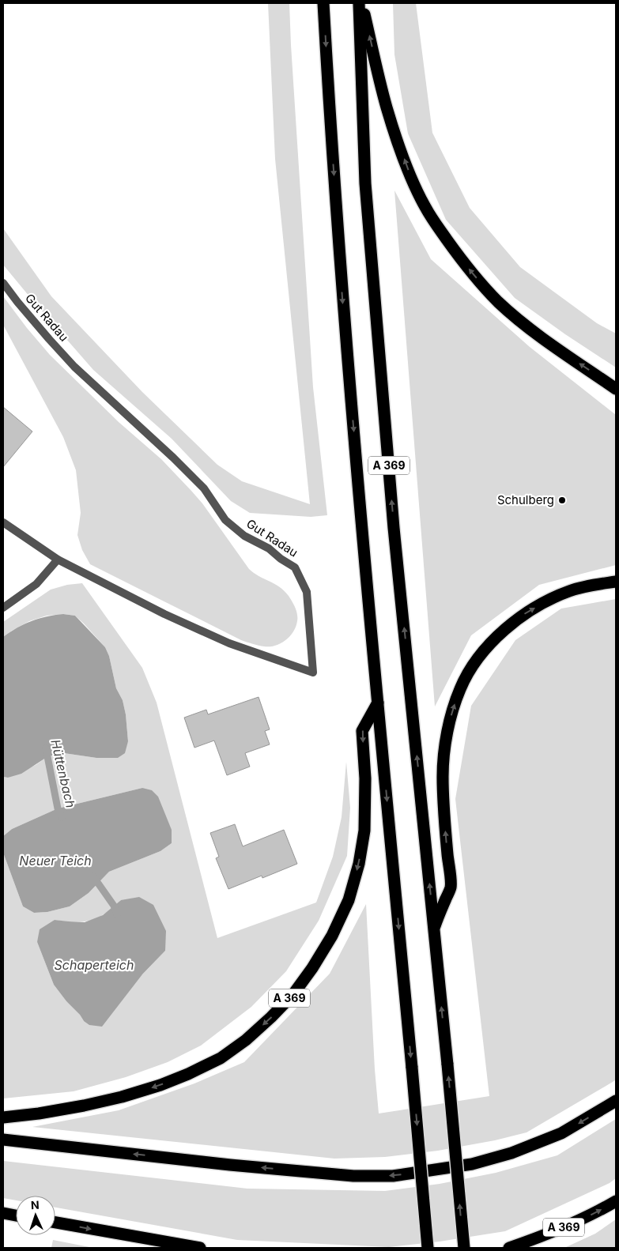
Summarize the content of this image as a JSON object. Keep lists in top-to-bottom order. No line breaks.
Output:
{"streets":{"highway":["A 369"],"street":["Gut Radau"]},"water":["Hüttenbach","Neuer Teich","Schaperteich"],"places":["Schulberg"],"north":"top"}
